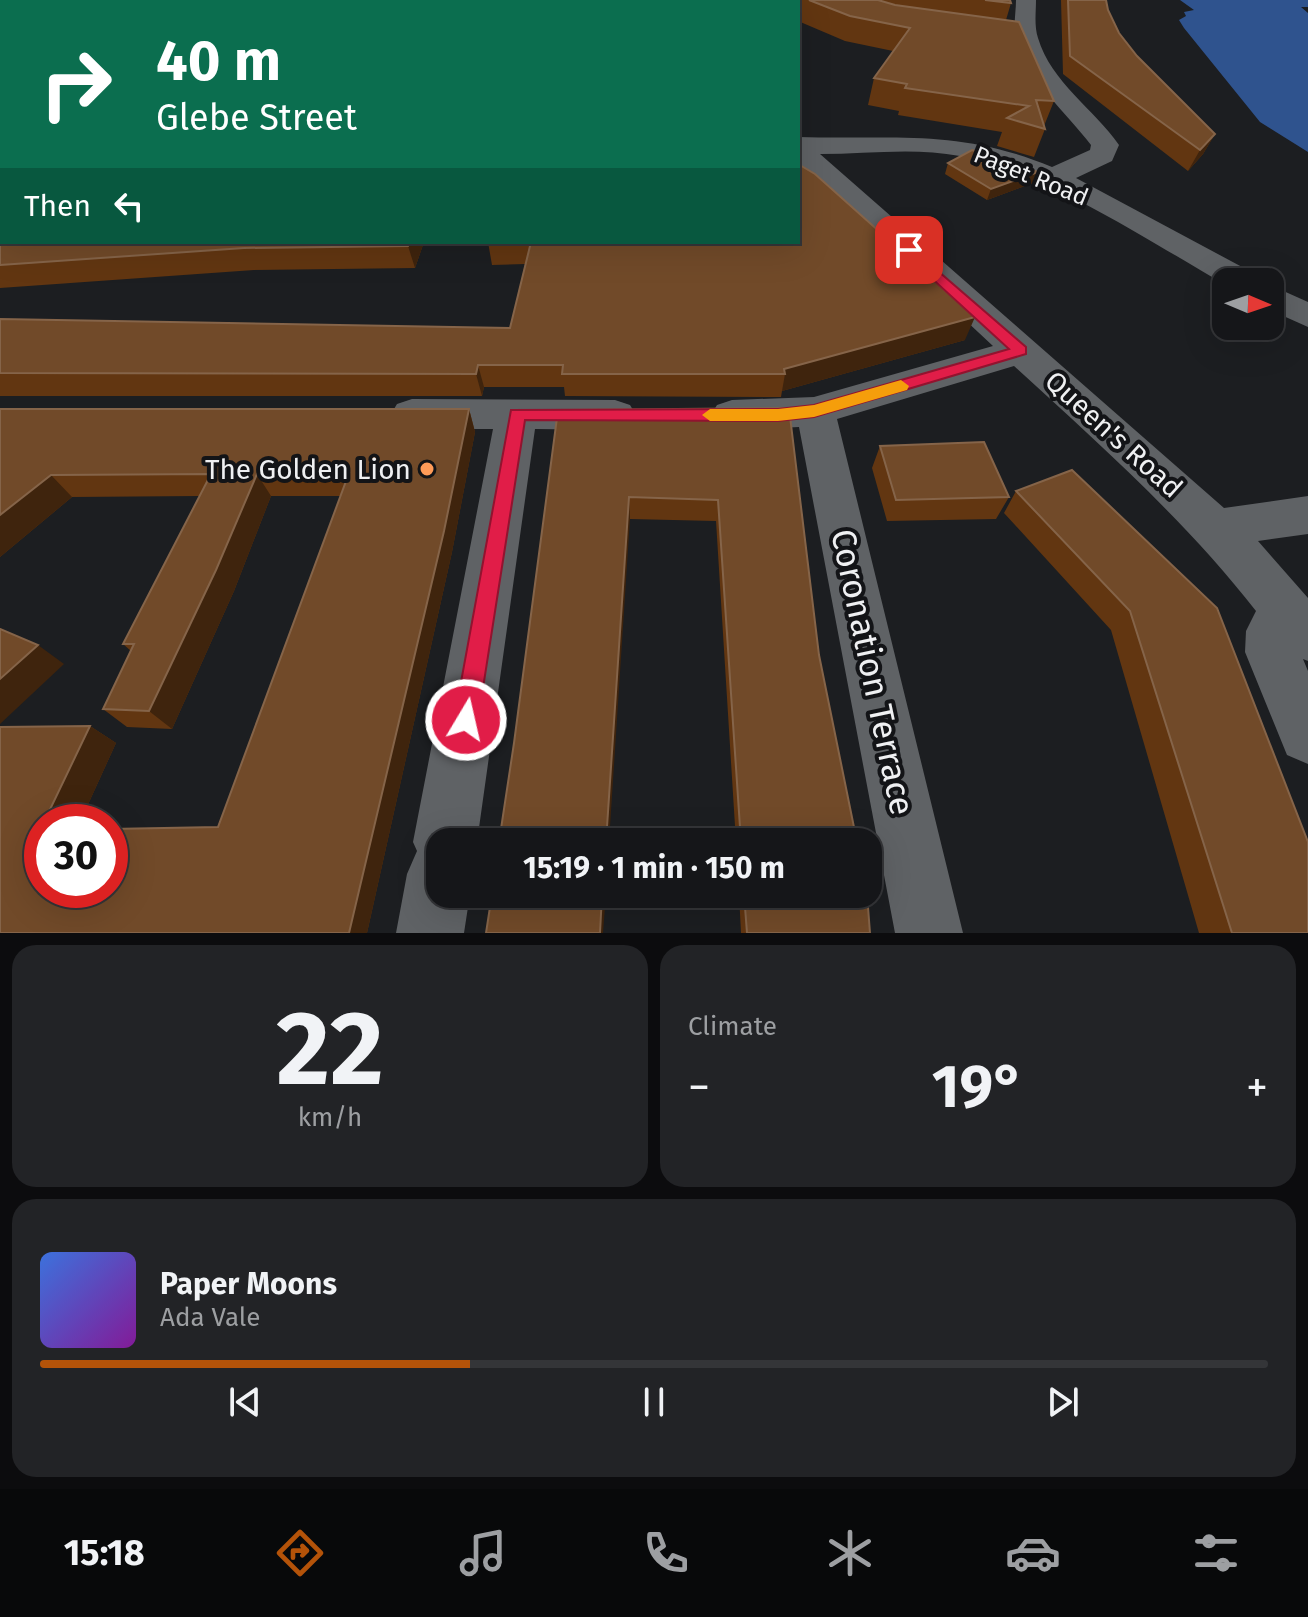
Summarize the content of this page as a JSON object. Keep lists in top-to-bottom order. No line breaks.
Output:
{"streets":{"street":["Paget Road","Queen's Road","Coronation Terrace"]},"places":["The Golden Lion"],"north":"right","page":{"turn":["40 m","Glebe Street"],"then":"Then","limit":"30","trip":"15:19 · 1 min · 150 m","tile":[["22","km/h"],"Climate"],"heat":["−","19°","+"],"song":["Paper Moons","Ada Vale"],"tabs":"15:18"}}
